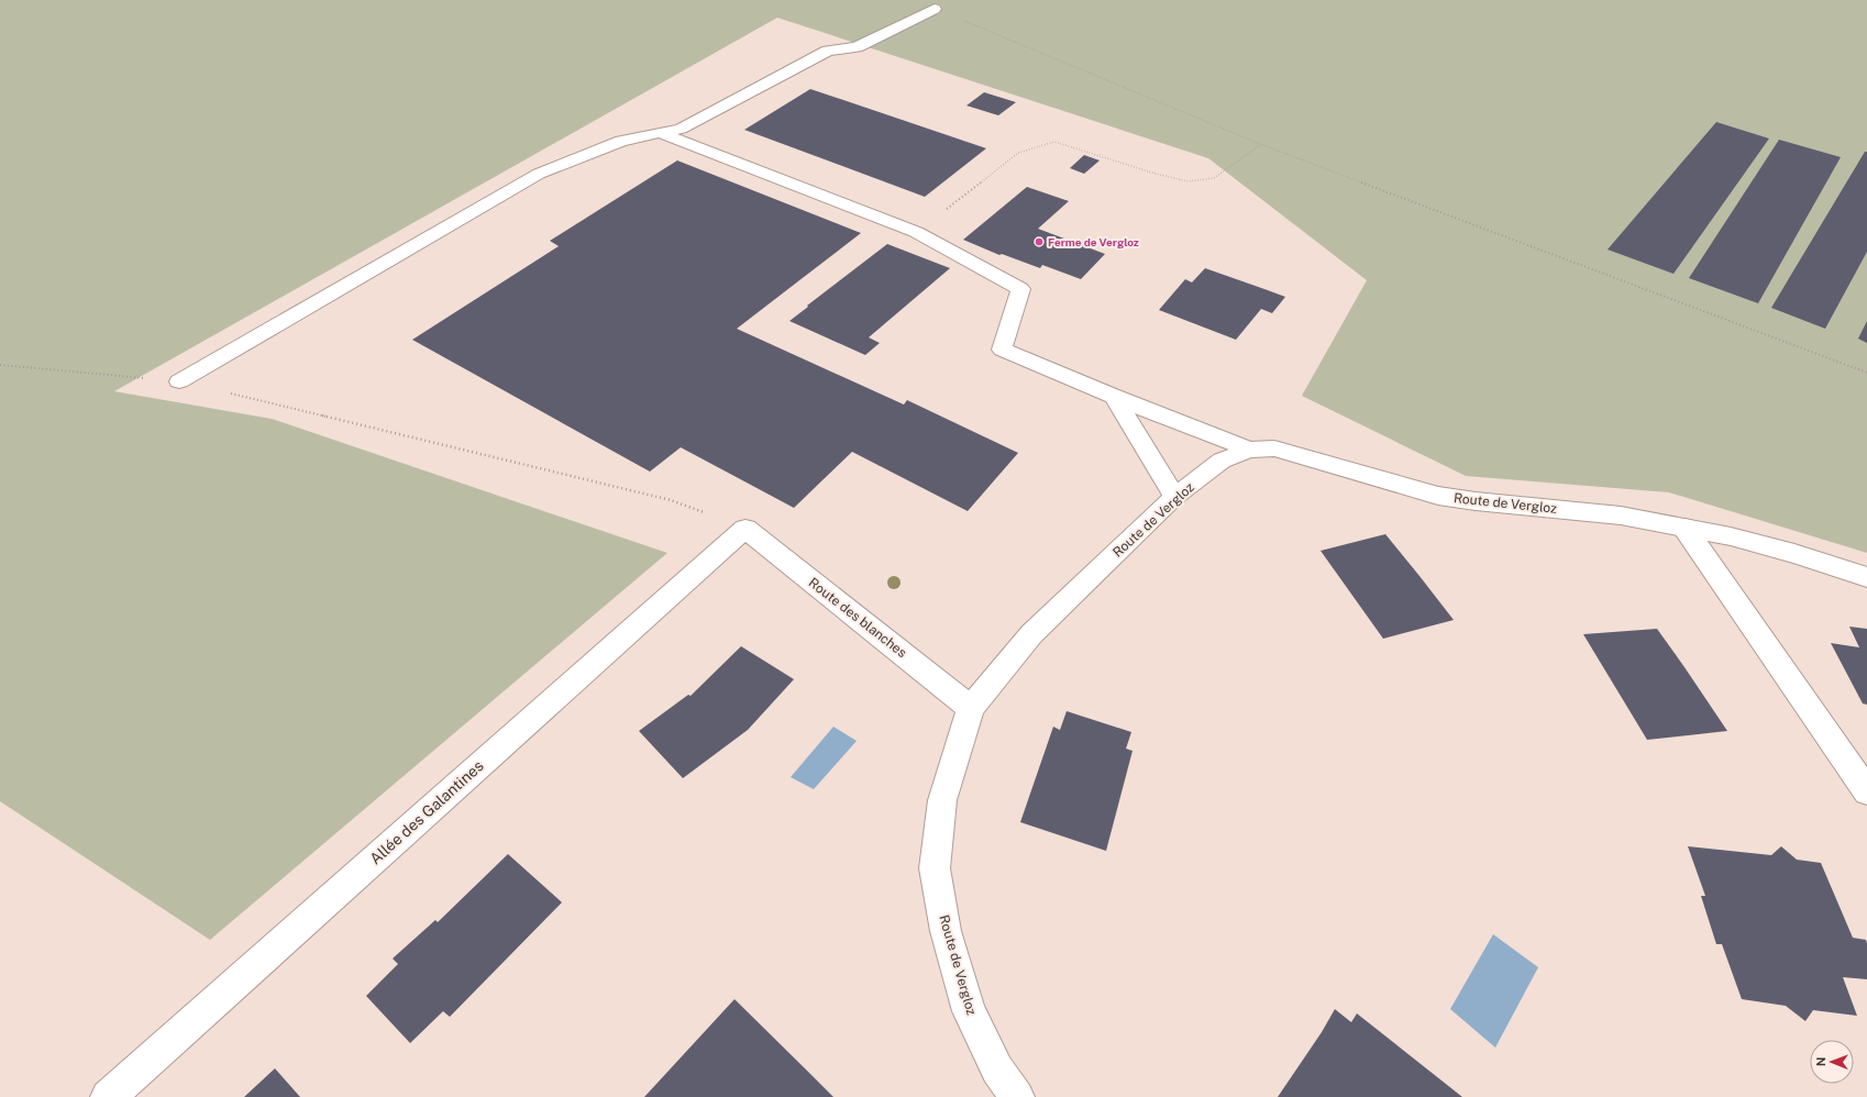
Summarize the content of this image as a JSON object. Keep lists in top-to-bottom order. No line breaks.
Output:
{"streets":{"street":["Route de Vergloz","Route des blanches","Allée des Galantines"]},"crossings":[["Route de Vergloz","Route des blanches"],["Route des blanches","Allée des Galantines"]],"places":["Ferme de Vergloz"],"north":"left"}
